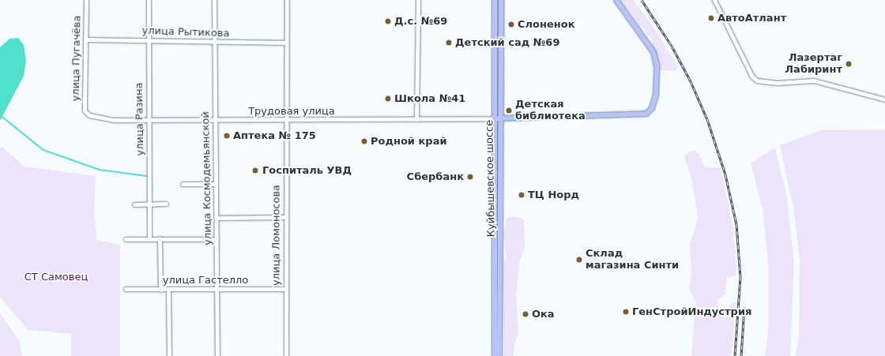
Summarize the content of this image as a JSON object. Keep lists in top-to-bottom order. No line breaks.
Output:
{"streets":{"main road":["Куйбышевское шоссе"],"street":["улица Рытикова","улица Пугачёва","Трудовая улица","улица Разина","улица Космодемьянской","улица Ломоносова","улица Гастелло"]},"crossings":[["улица Рытикова","улица Пугачёва"],["улица Рытикова","улица Разина"],["улица Рытикова","улица Космодемьянской"],["улица Рытикова","улица Ломоносова"],["улица Пугачёва","Трудовая улица"],["Трудовая улица","улица Разина"],["Трудовая улица","улица Космодемьянской"],["Трудовая улица","Куйбышевское шоссе"],["Трудовая улица","улица Ломоносова"],["улица Космодемьянской","улица Гастелло"],["улица Ломоносова","улица Гастелло"]],"parks":["СТ Самовец"],"places":["АвтоАтлант","Д.с. №69","Слоненок","Детский сад №69","Лазертаг Лабиринт","Школа №41","Детская библиотека","Аптека № 175","Родной край","Госпиталь УВД","Сбербанк","ТЦ Норд","Склад магазина Синти","ГенСтройИндустрия","Ока"]}
